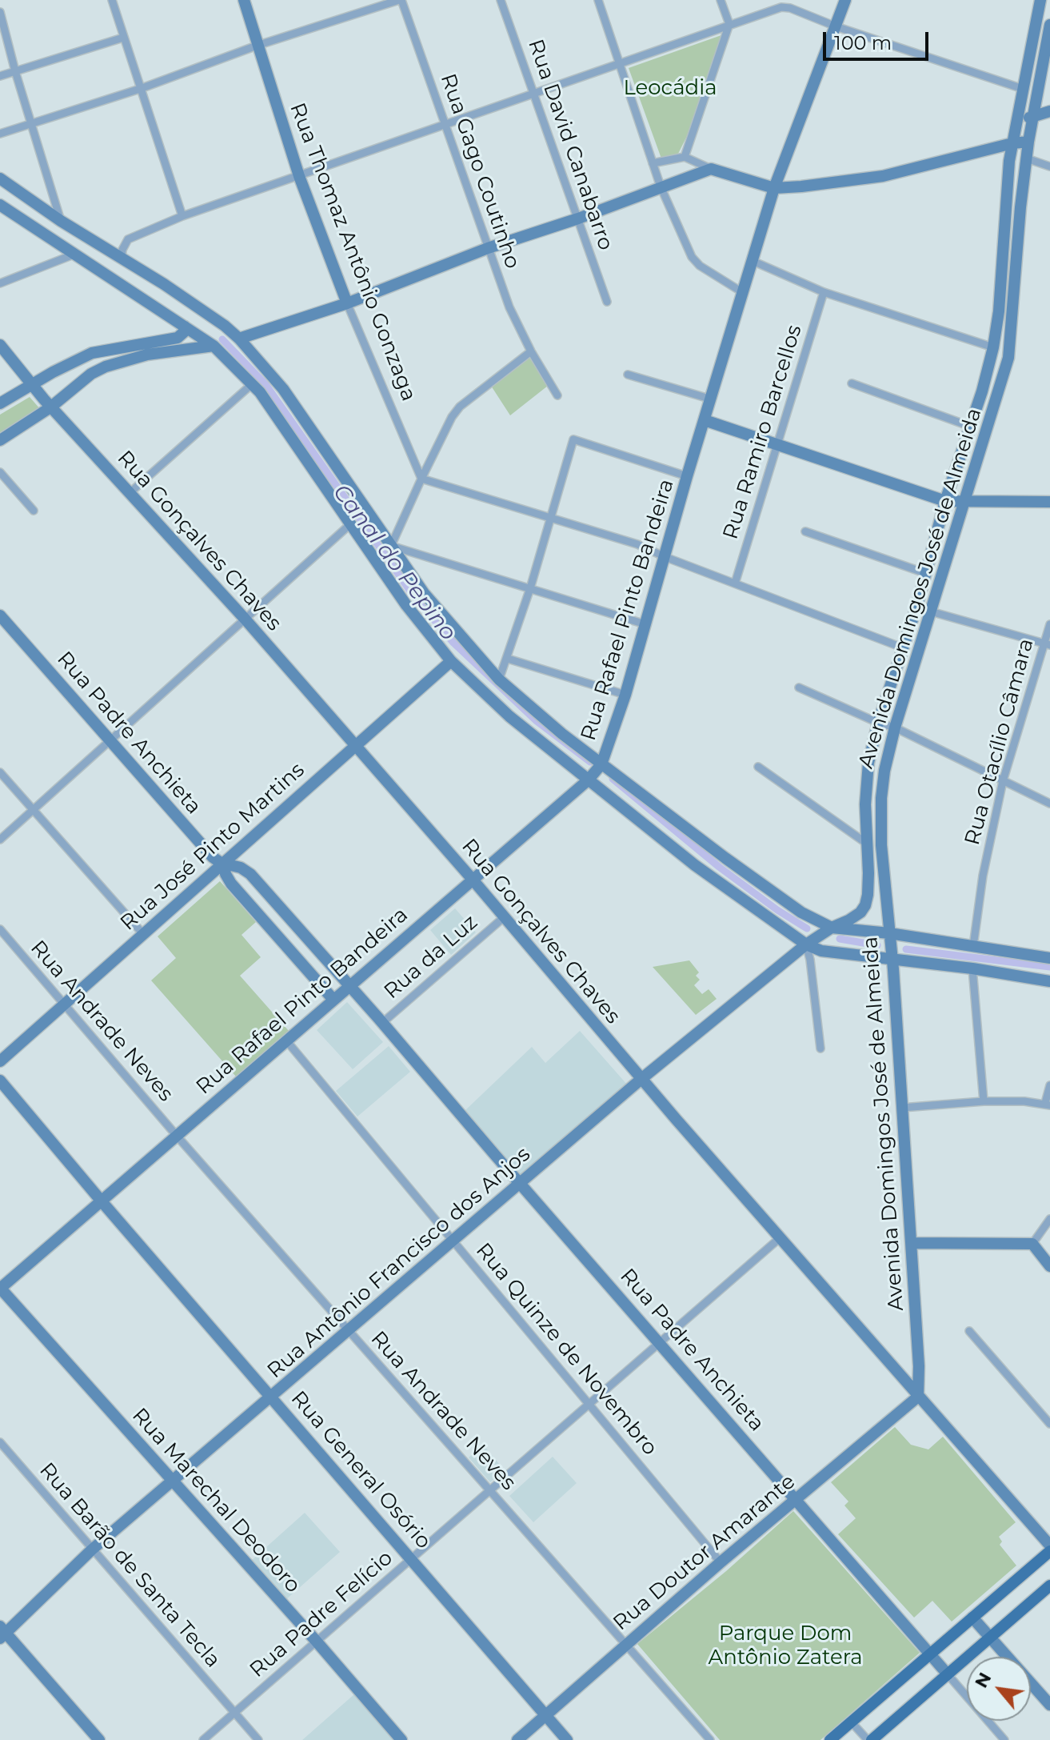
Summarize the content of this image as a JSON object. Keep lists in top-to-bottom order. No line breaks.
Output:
{"streets":{"street":["Rua David Canabarro","Rua Gago Coutinho","Rua Thomaz Antônio Gonzaga","Rua Ramiro Barcellos","Rua Gonçalves Chaves","Avenida Domingos José de Almeida","Rua Rafael Pinto Bandeira","Rua Padre Anchieta","Rua Otacílio Câmara","Rua José Pinto Martins","Rua da Luz","Rua Andrade Neves","Rua Antônio Francisco dos Anjos","Rua Quinze de Novembro","Rua General Osório","Rua Marechal Deodoro","Rua Doutor Amarante","Rua Barão de Santa Tecla","Rua Padre Felício"]},"crossings":[["Rua Gonçalves Chaves","Avenida Domingos José de Almeida"],["Rua Gonçalves Chaves","Rua Rafael Pinto Bandeira"],["Rua Gonçalves Chaves","Rua José Pinto Martins"],["Rua Gonçalves Chaves","Rua da Luz"],["Rua Gonçalves Chaves","Rua Antônio Francisco dos Anjos"],["Rua Gonçalves Chaves","Rua Doutor Amarante"],["Rua Gonçalves Chaves","Rua Padre Felício"],["Avenida Domingos José de Almeida","Rua Antônio Francisco dos Anjos"],["Avenida Domingos José de Almeida","Rua Doutor Amarante"],["Rua Rafael Pinto Bandeira","Rua Padre Anchieta"],["Rua Rafael Pinto Bandeira","Rua Andrade Neves"],["Rua Rafael Pinto Bandeira","Rua Quinze de Novembro"],["Rua Rafael Pinto Bandeira","Rua General Osório"],["Rua Rafael Pinto Bandeira","Rua Marechal Deodoro"],["Rua Padre Anchieta","Rua José Pinto Martins"],["Rua Padre Anchieta","Rua da Luz"],["Rua Padre Anchieta","Rua Antônio Francisco dos Anjos"],["Rua Padre Anchieta","Rua Doutor Amarante"],["Rua Padre Anchieta","Rua Padre Felício"],["Rua José Pinto Martins","Rua Andrade Neves"],["Rua Andrade Neves","Rua Antônio Francisco dos Anjos"],["Rua Andrade Neves","Rua Doutor Amarante"],["Rua Andrade Neves","Rua Padre Felício"],["Rua Antônio Francisco dos Anjos","Rua Quinze de Novembro"],["Rua Antônio Francisco dos Anjos","Rua General Osório"],["Rua Antônio Francisco dos Anjos","Rua Marechal Deodoro"],["Rua Antônio Francisco dos Anjos","Rua Barão de Santa Tecla"],["Rua Quinze de Novembro","Rua Doutor Amarante"],["Rua Quinze de Novembro","Rua Padre Felício"],["Rua General Osório","Rua Doutor Amarante"],["Rua General Osório","Rua Padre Felício"],["Rua Marechal Deodoro","Rua Padre Felício"],["Rua Barão de Santa Tecla","Rua Padre Felício"]],"water":["Canal do Pepino"],"parks":["Leocádia","Parque Dom Antônio Zatera"],"scale_bar":"100 m","north":"top left"}
